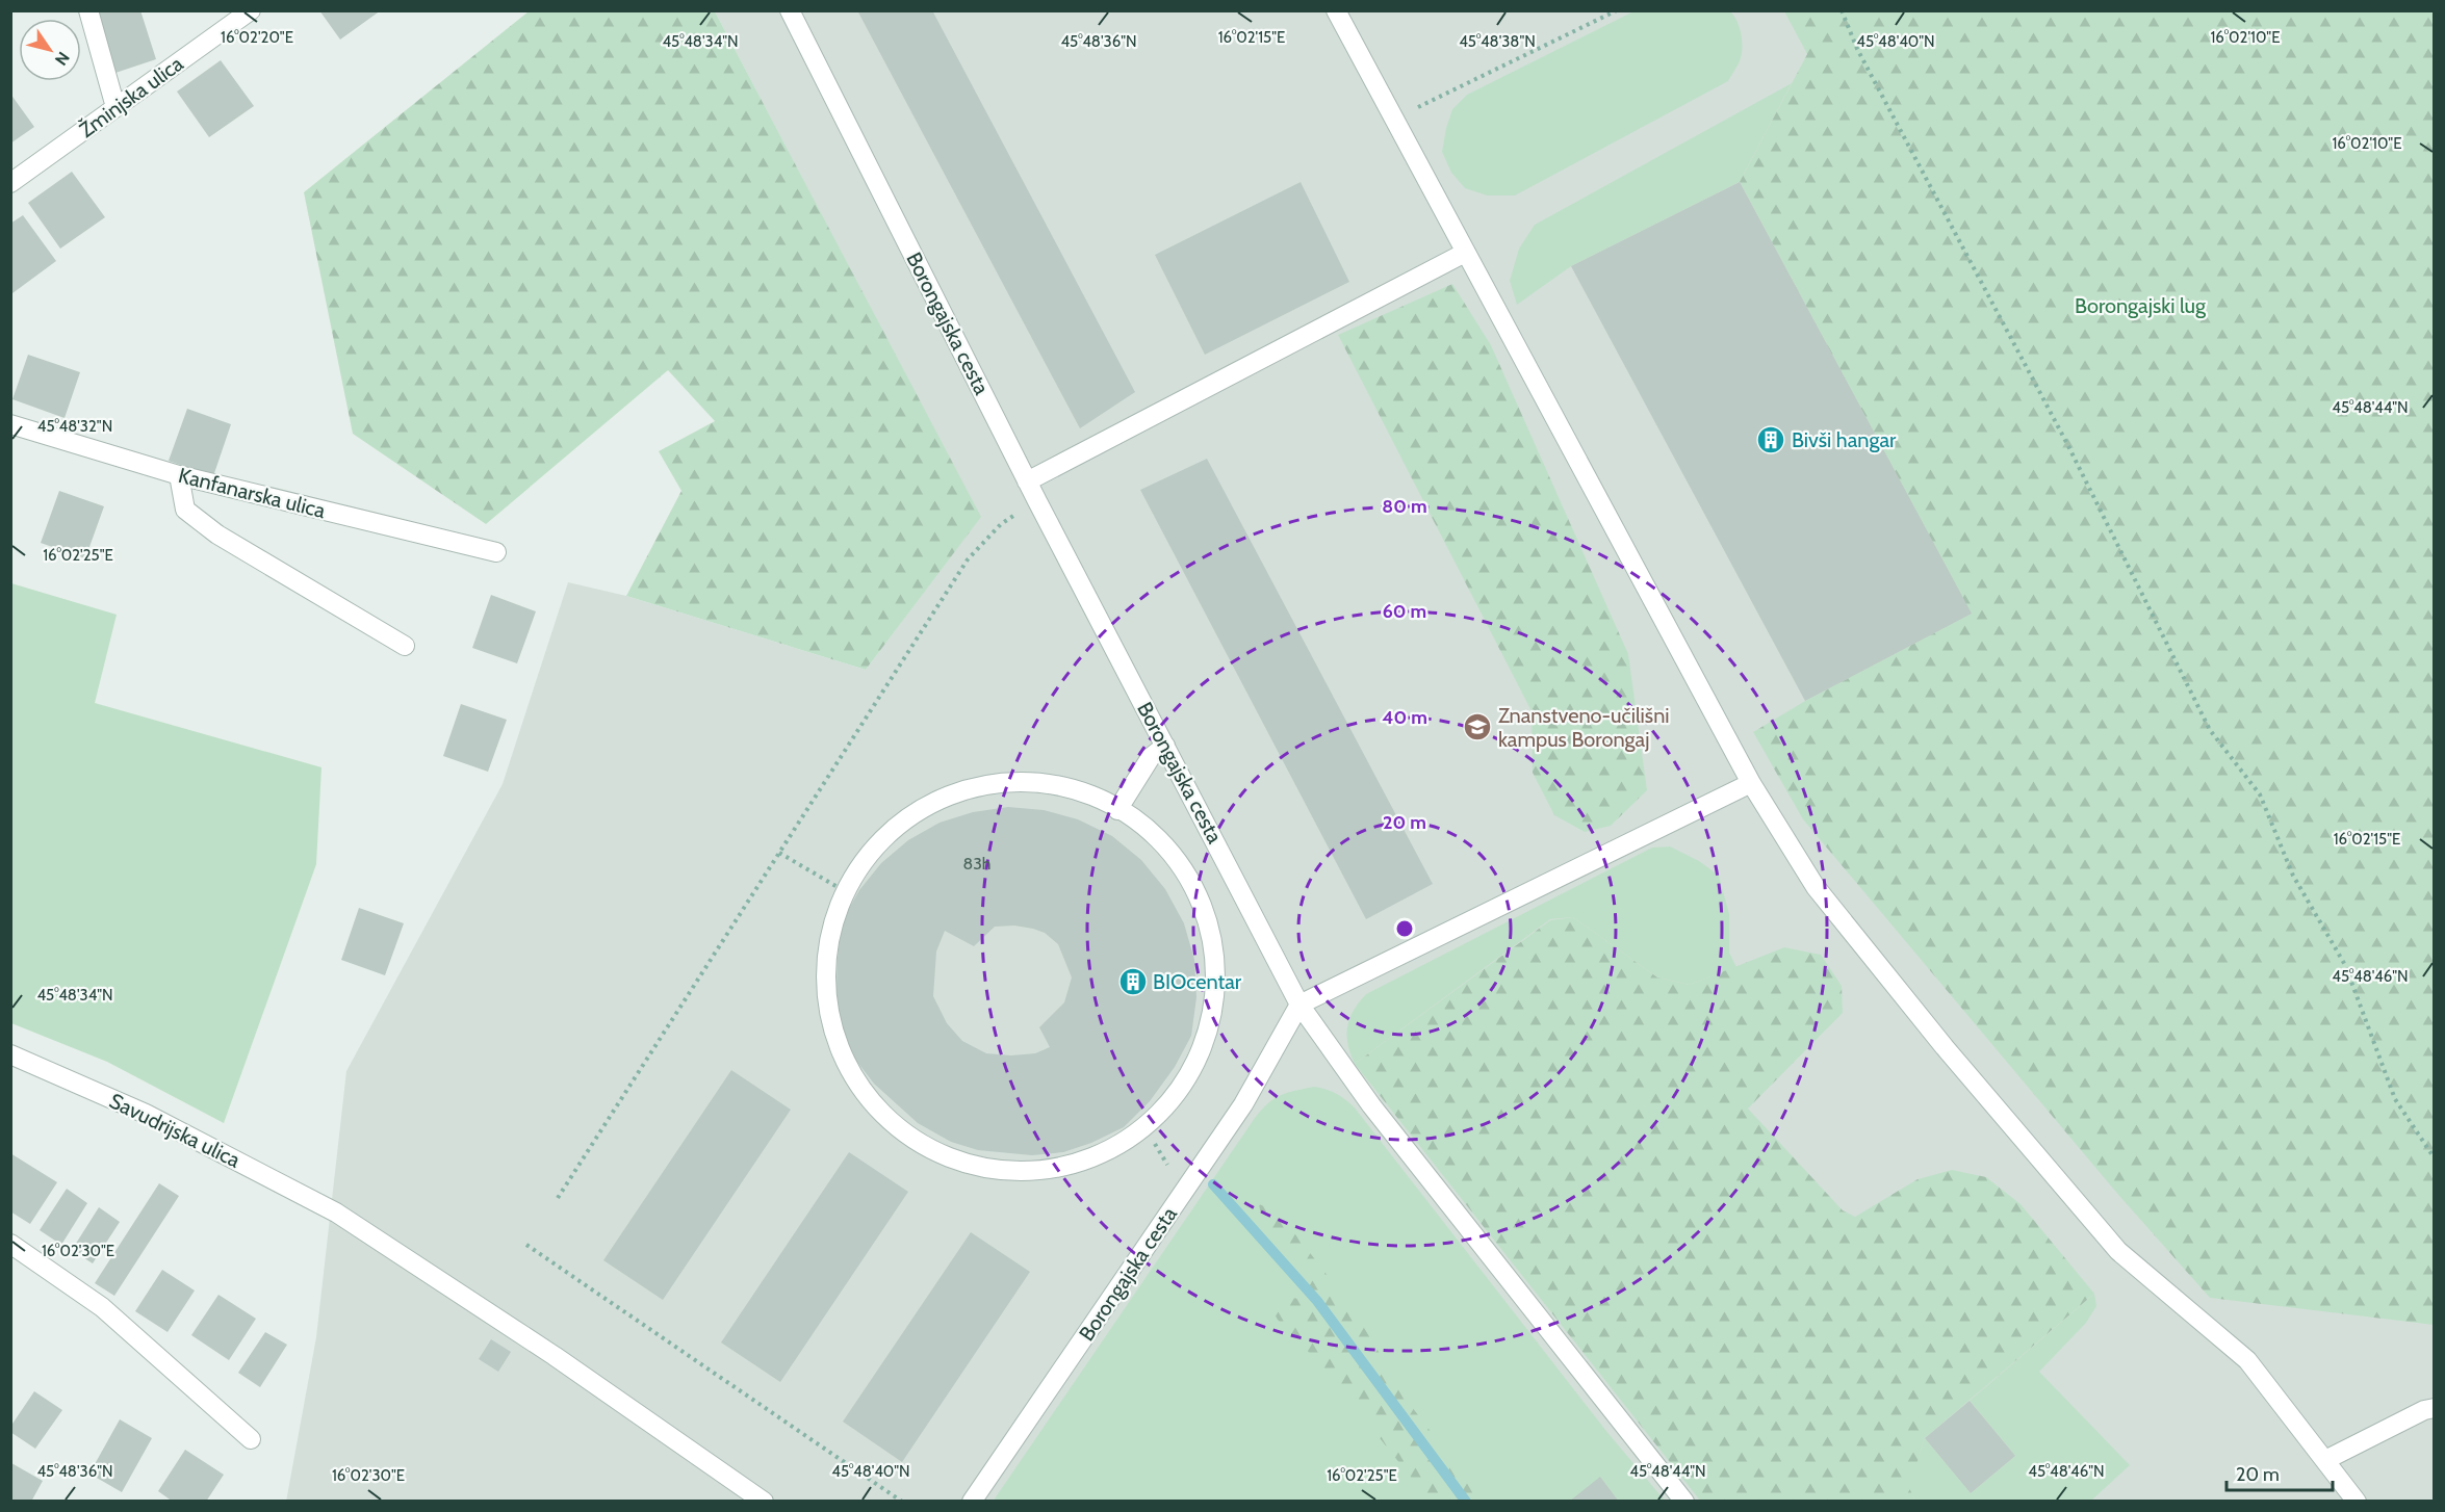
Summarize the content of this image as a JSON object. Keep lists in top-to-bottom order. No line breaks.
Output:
{"streets":{"street":["Žminjska ulica","Borongajska cesta","Kanfanarska ulica","Savudrijska ulica"]},"parks":["Borongajski lug"],"places":{"building":["Bivši hangar","BIOcentar"],"school or university":["Znanstveno-učilišni kampus Borongaj"]},"house_numbers":["83h"],"scale_bar":"20 m","north":"bottom right","coordinates":["16°02'20\"E","16°02'15\"E","16°02'10\"E","45°48'34\"N","45°48'36\"N","45°48'38\"N","45°48'40\"N","45°48'44\"N","45°48'32\"N","16°02'25\"E","45°48'46\"N","16°02'30\"E"],"rings":["80 m","60 m","40 m","20 m"]}
